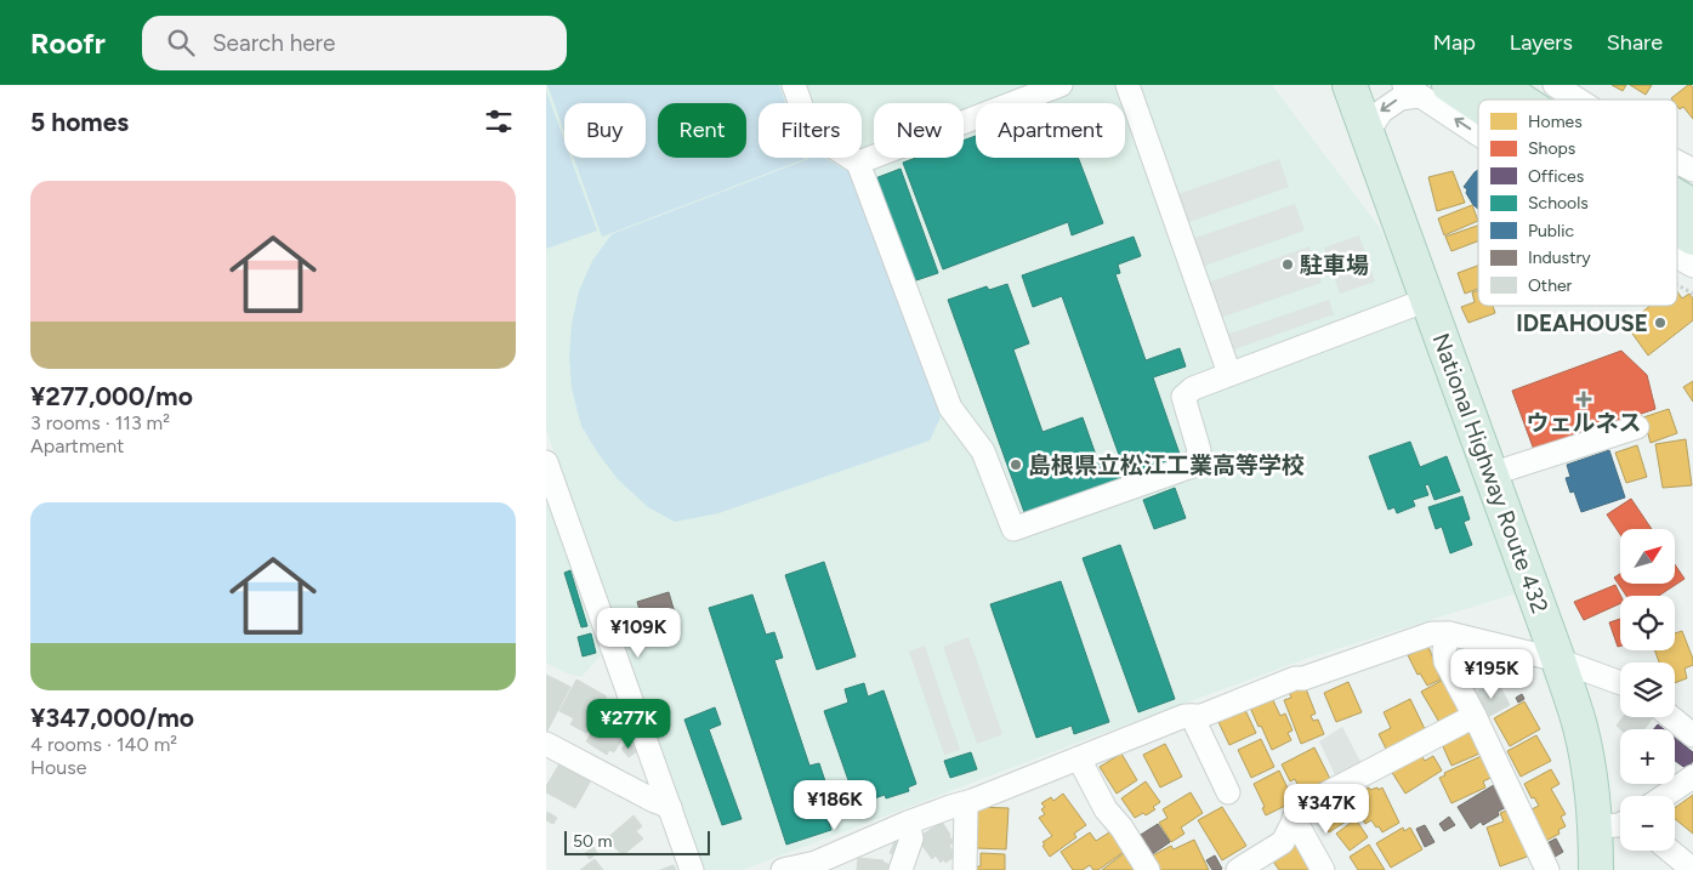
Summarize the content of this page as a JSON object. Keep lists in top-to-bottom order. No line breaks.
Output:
{"streets":{"highway":["National Highway Route 432"]},"places":{"other":["駐車場","IDEAHOUSE","島根県立松江工業高等学校"],"health":["ウェルネス"]},"legend":["Homes","Shops","Offices","Schools","Public","Industry","Other"],"scale_bar":"50 m","north":"top right","page":{"header":"Roofr","search":"Search here","nav":["Map","Layers","Share"],"heading":"5 homes","chip":["Buy","Rent","Filters","New","Apartment"],"list":[{"name":"¥277,000/mo","note":"3 rooms · 113 m² · Apartment"},{"name":"¥347,000/mo","note":"4 rooms · 140 m² · House"}],"map_buttons":["+","−"],"price":["¥109K","¥195K","¥277K","¥186K","¥347K"],"scale":"50 m"}}
